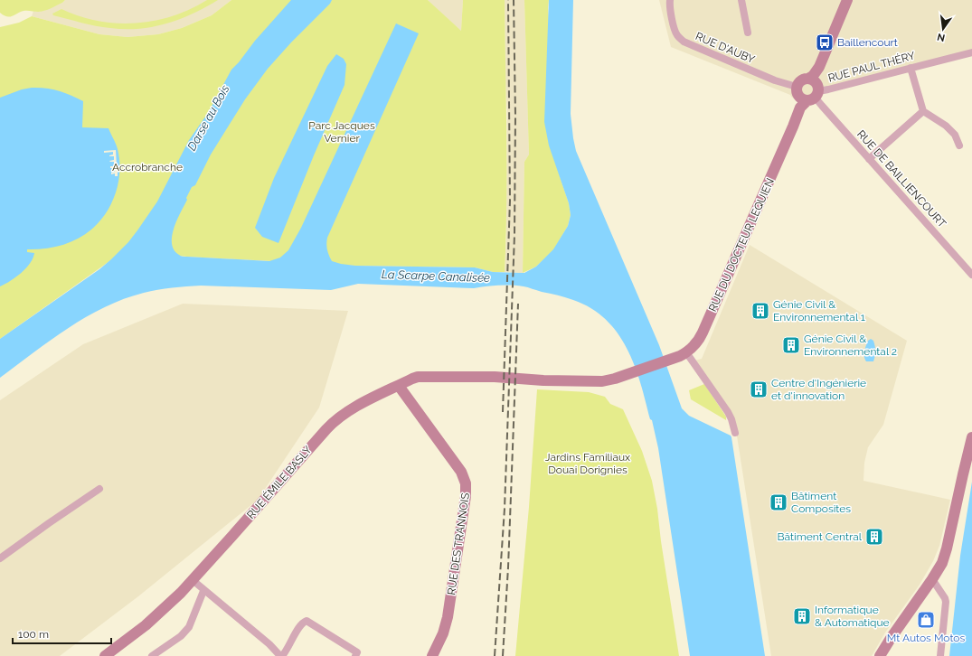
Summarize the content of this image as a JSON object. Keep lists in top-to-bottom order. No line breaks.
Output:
{"streets":{"street":["RUE D'AUBY","RUE PAUL THÉRY","RUE DE BAILLIENCOURT","RUE DU DOCTEUR LEQUIEN","RUE ÉMILE BASLY","RUE DES TRANNOIS"]},"crossings":[["RUE D'AUBY","RUE DU DOCTEUR LEQUIEN"],["RUE PAUL THÉRY","RUE DE BAILLIENCOURT"],["RUE DU DOCTEUR LEQUIEN","RUE ÉMILE BASLY"],["RUE ÉMILE BASLY","RUE DES TRANNOIS"]],"water":["Darse au Bois","La Scarpe Canalisée"],"parks":["Parc Jacques Vernier","Accrobranche","Jardins Familiaux Douai Dorignies"],"places":{"bus stop":["Baillencourt"],"building":["Génie Civil & Environnemental 1","Génie Civil & Environnemental 2","Centre d'Ingénierie et d'innovation","Bâtiment Composites","Bâtiment Central","Informatique & Automatique"],"shop":["Mt Autos Motos"]},"scale_bar":"100 m","north":"bottom"}
